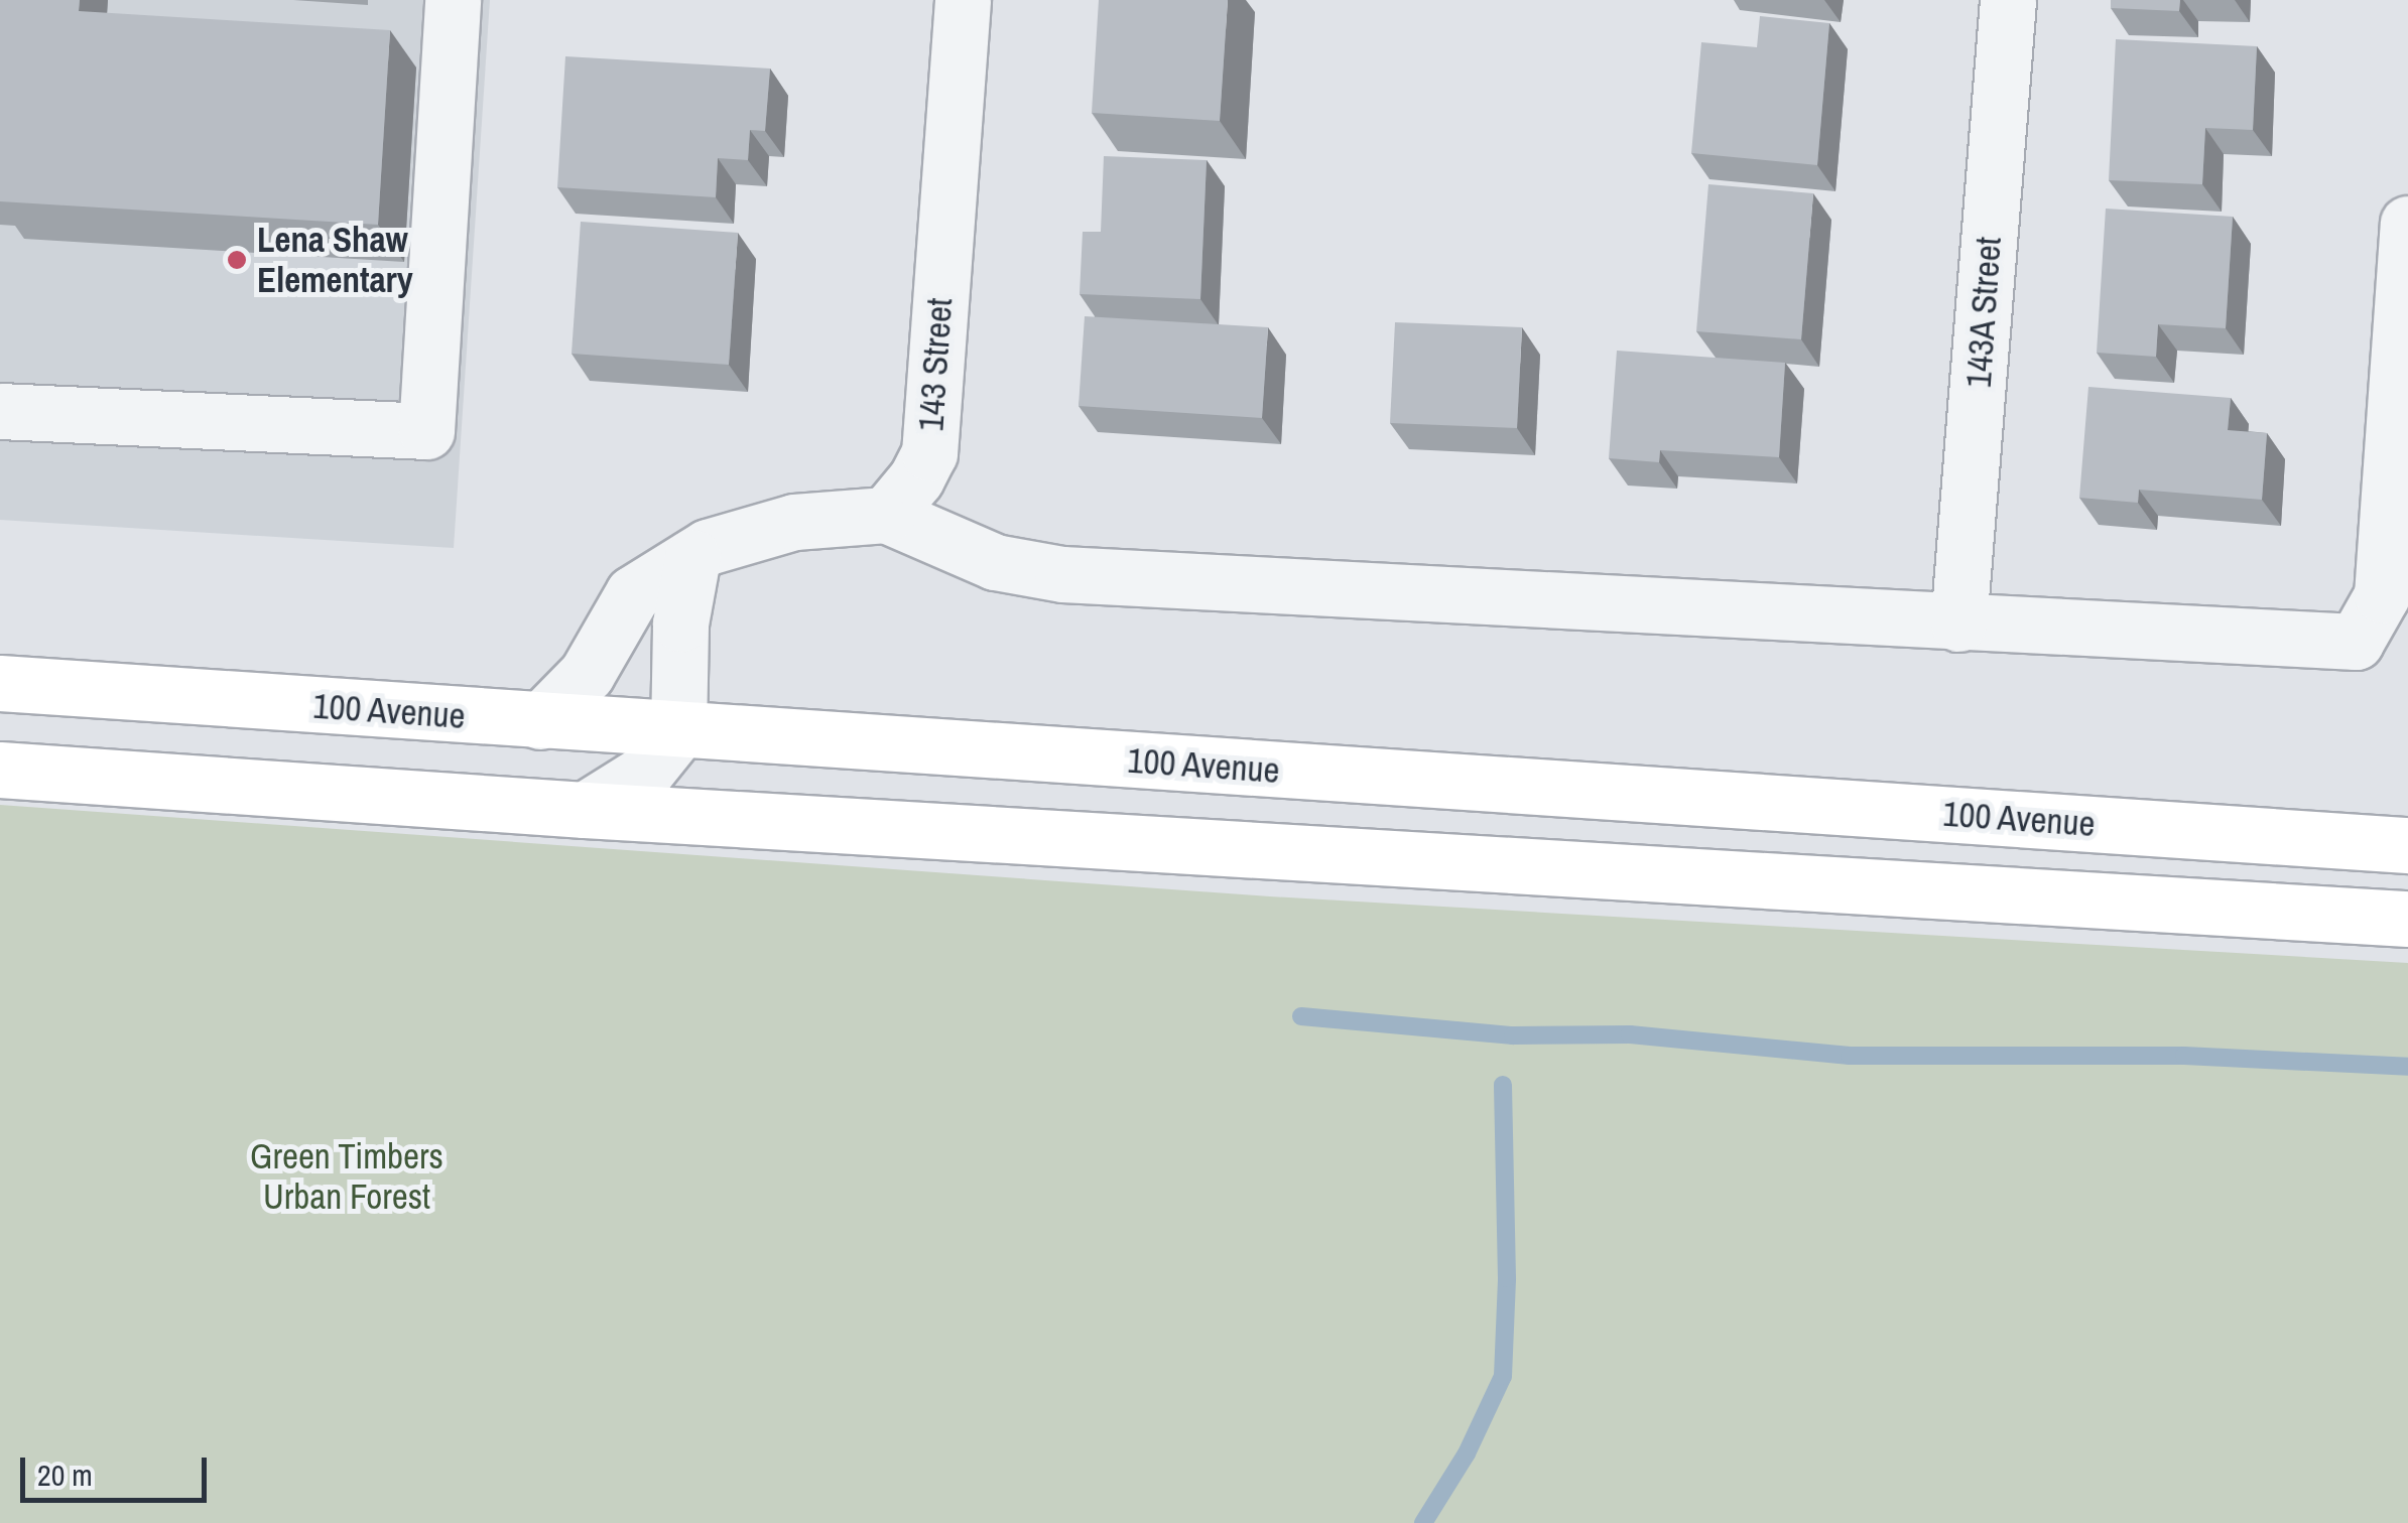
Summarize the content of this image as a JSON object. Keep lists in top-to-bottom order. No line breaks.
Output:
{"streets":{"main road":["100 Avenue"],"street":["143A Street","143 Street"]},"parks":["Green Timbers Urban Forest"],"places":["Lena Shaw Elementary"],"scale_bar":"20 m"}
